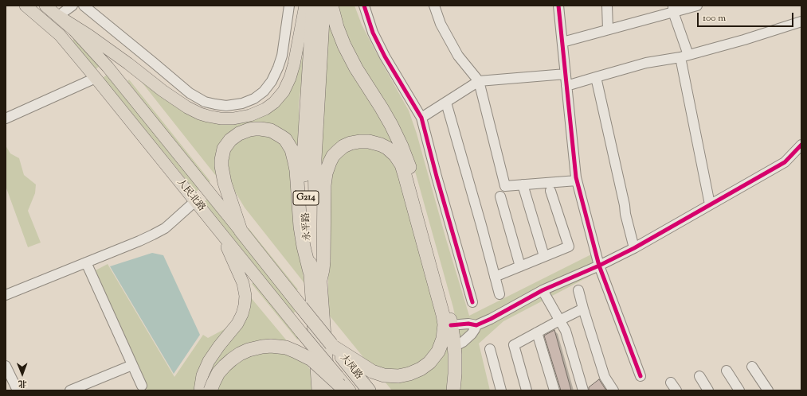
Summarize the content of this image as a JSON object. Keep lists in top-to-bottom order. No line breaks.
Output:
{"streets":{"highway":["人民北路","G214","永平路","大凤路"]},"crossings":[["人民北路","永平路"],["人民北路","大凤路"]],"scale_bar":"100 m","north":"bottom"}
